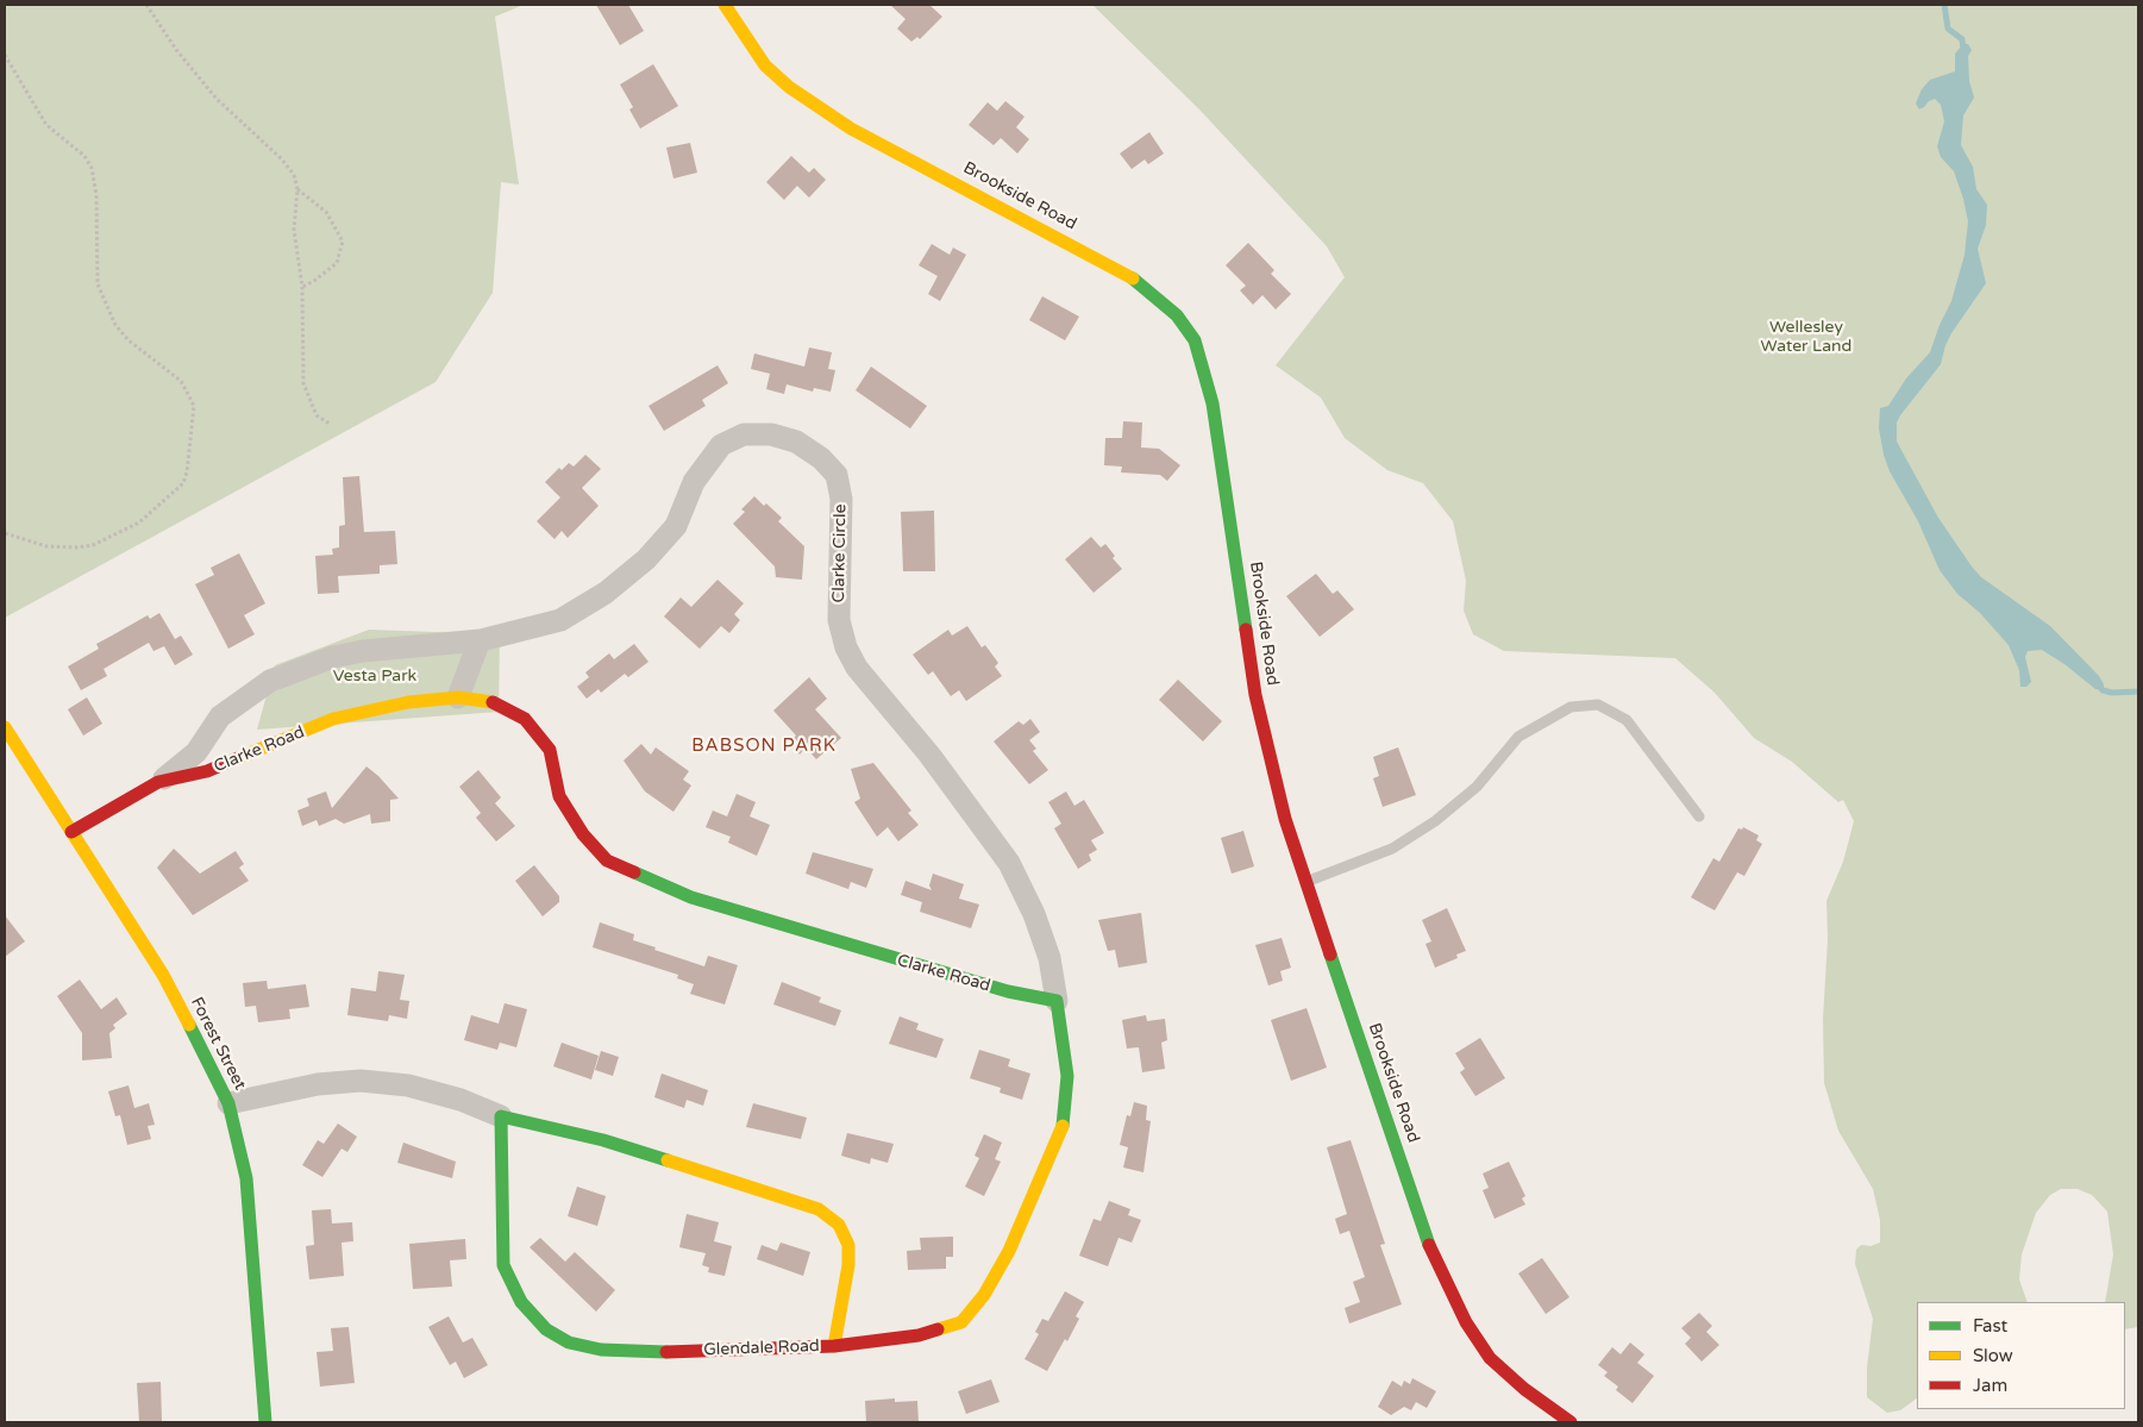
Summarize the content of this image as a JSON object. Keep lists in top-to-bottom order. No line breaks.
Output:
{"streets":{"street":["Brookside Road","Clarke Circle","Clarke Road","Forest Street","Glendale Road"]},"crossings":[["Clarke Circle","Clarke Road"],["Clarke Road","Forest Street"],["Forest Street","Glendale Road"]],"districts":["BABSON PARK"],"parks":["Wellesley Water Land","Vesta Park"],"legend":["Fast","Slow","Jam"]}
